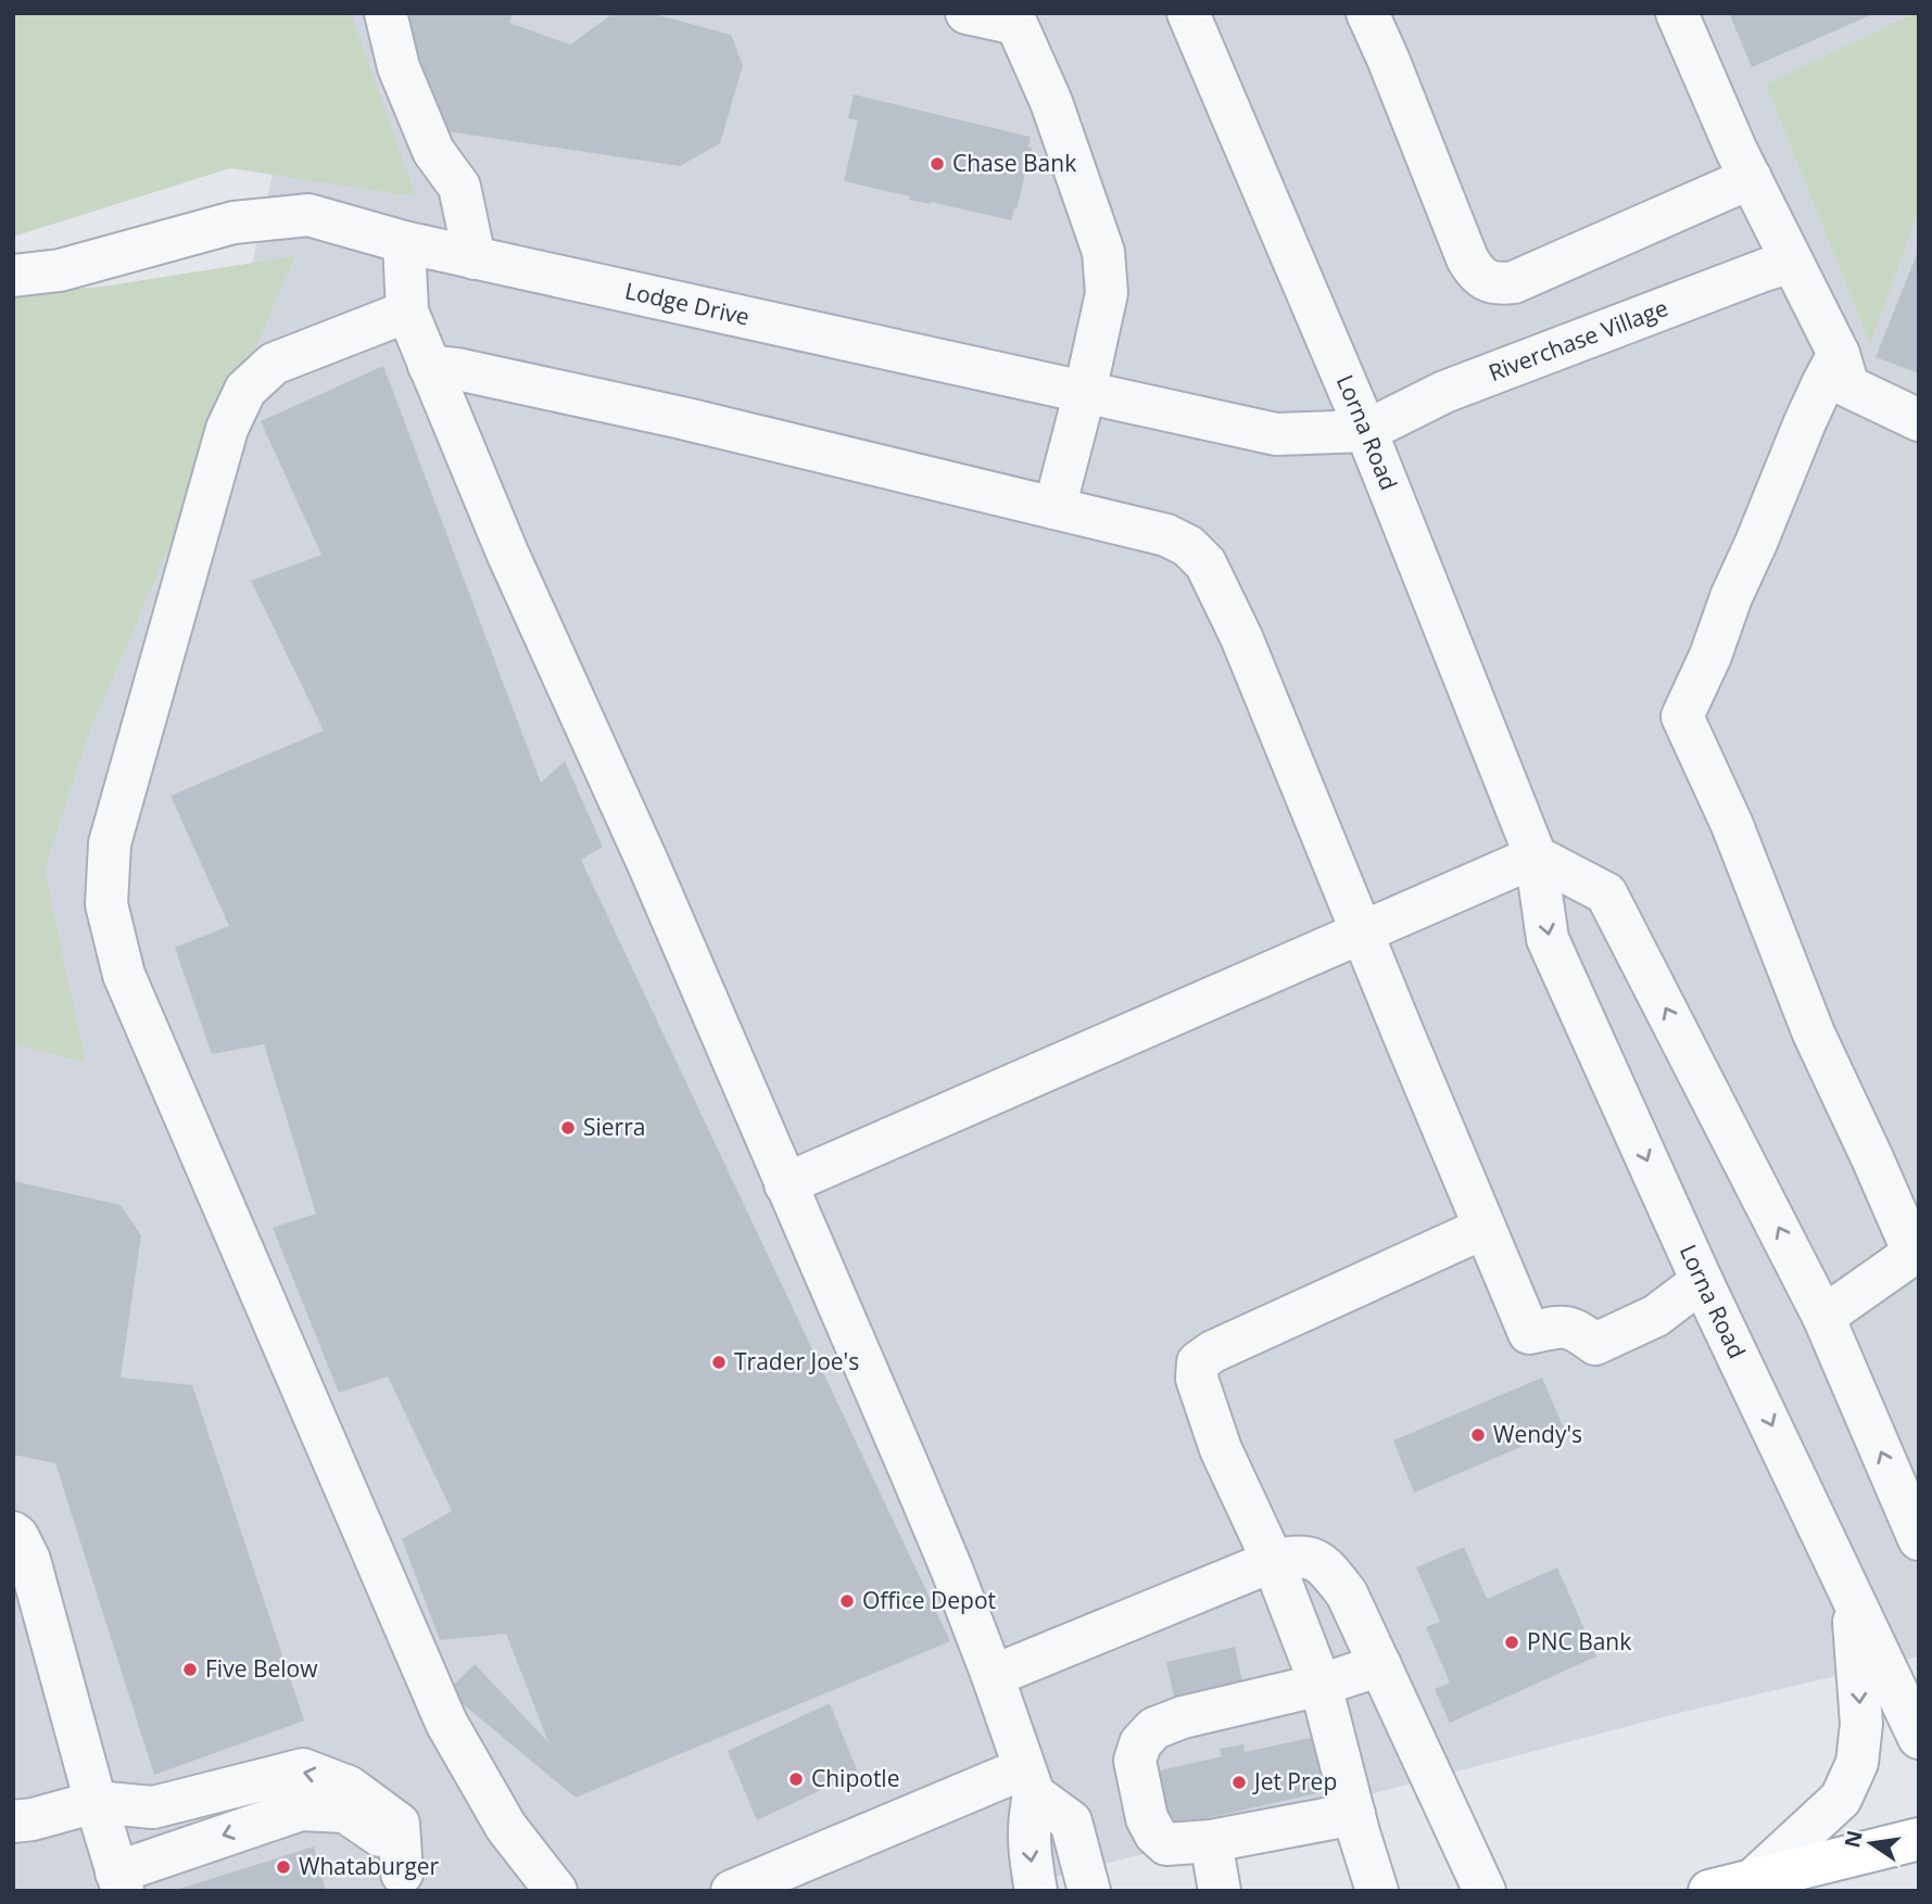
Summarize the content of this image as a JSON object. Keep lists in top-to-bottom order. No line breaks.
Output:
{"streets":{"street":["Lodge Drive","Riverchase Village","Lorna Road"]},"crossings":[["Lodge Drive","Riverchase Village"],["Lodge Drive","Lorna Road"],["Riverchase Village","Lorna Road"]],"places":["Chase Bank","Sierra","Trader Joe's","Wendy's","Office Depot","PNC Bank","Five Below","Chipotle","Jet Prep","Whataburger"],"north":"left"}
